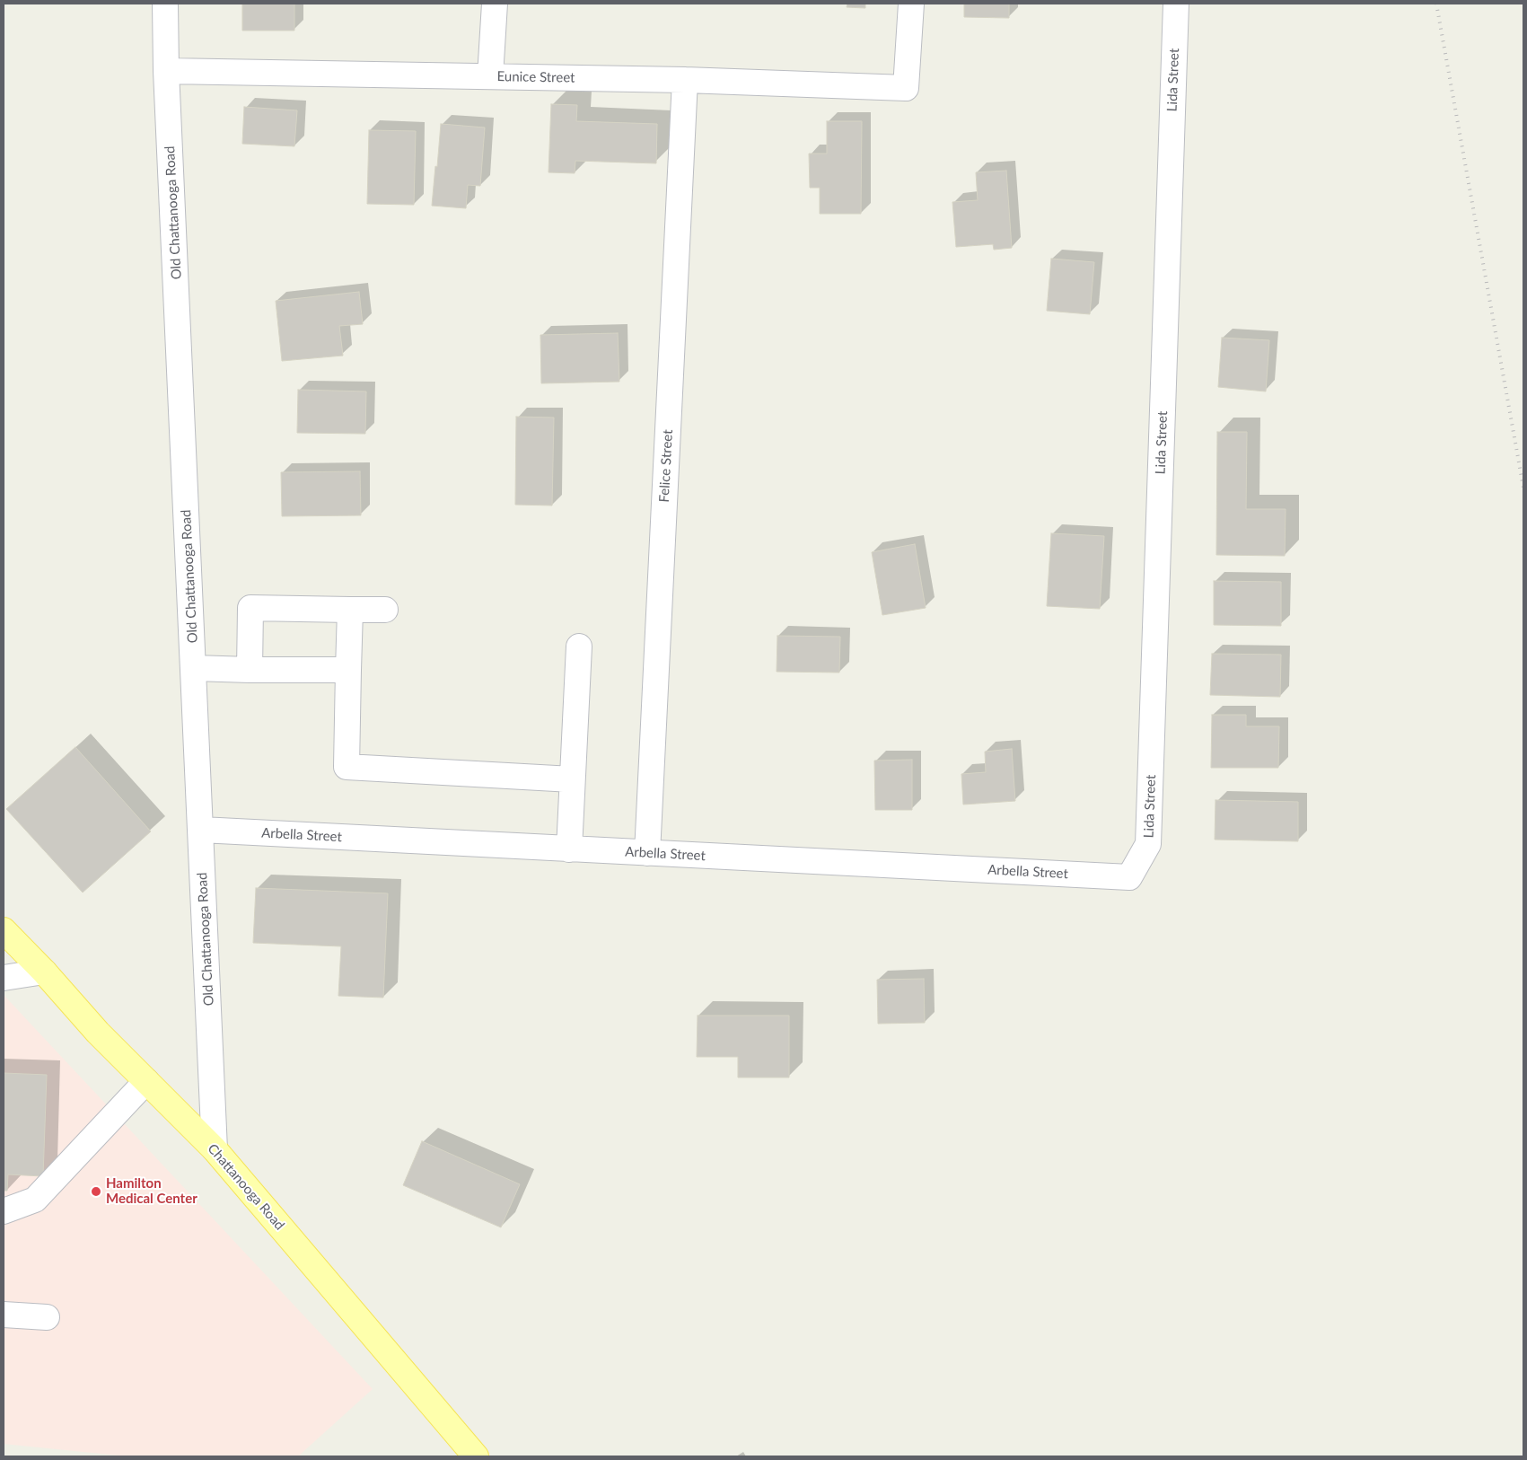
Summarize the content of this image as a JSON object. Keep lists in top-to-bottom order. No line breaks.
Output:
{"streets":{"main road":["Chattanooga Road"],"street":["Eunice Street","Lida Street","Old Chattanooga Road","Felice Street","Arbella Street"]},"crossings":[["Eunice Street","Old Chattanooga Road"],["Eunice Street","Felice Street"],["Lida Street","Arbella Street"],["Old Chattanooga Road","Arbella Street"],["Old Chattanooga Road","Chattanooga Road"],["Felice Street","Arbella Street"]],"places":["Hamilton Medical Center"]}
